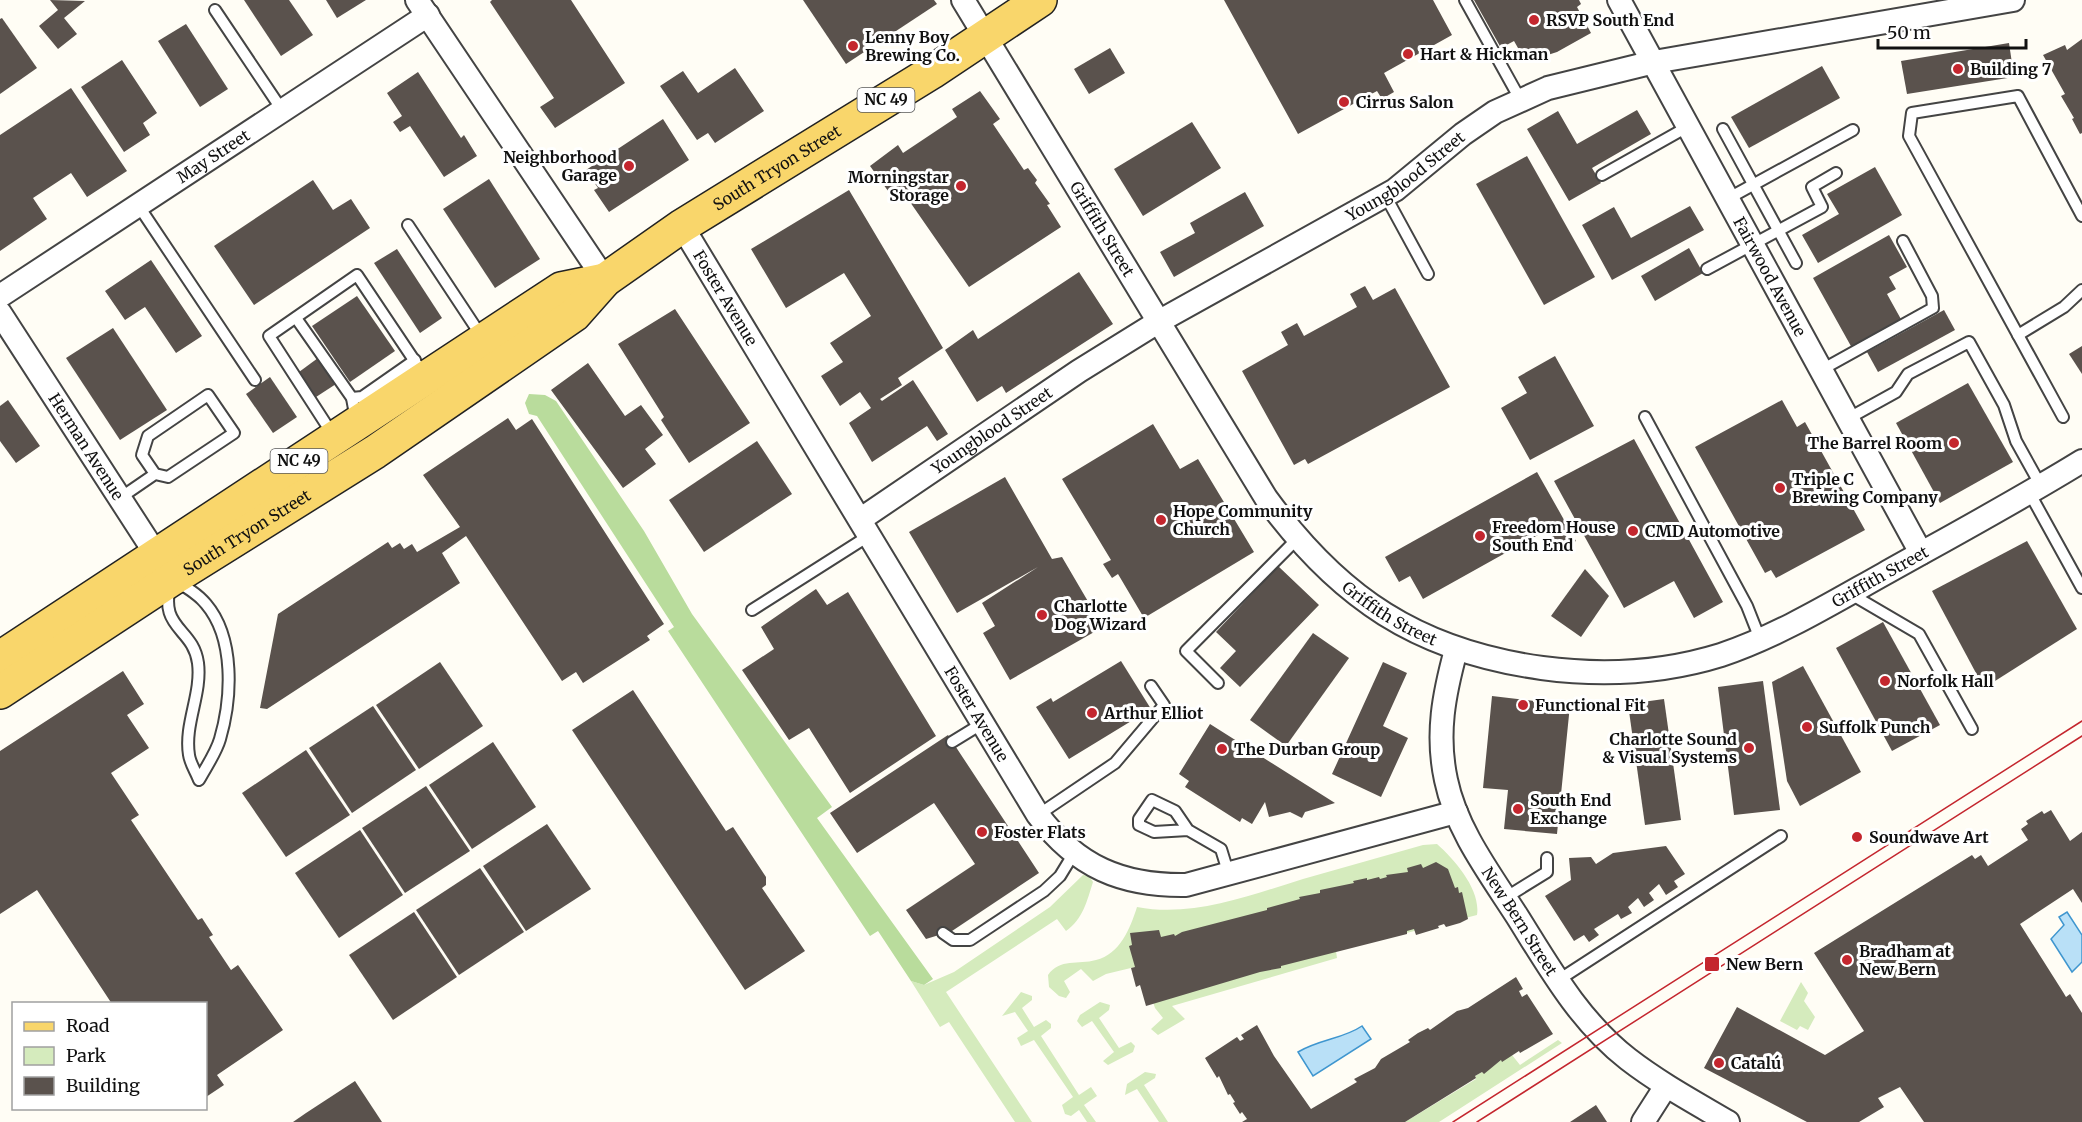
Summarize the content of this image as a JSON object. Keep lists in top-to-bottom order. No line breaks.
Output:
{"streets":{"main road":["NC 49","South Tryon Street"],"street":["May Street","Youngblood Street","Griffith Street","Fairwood Avenue","Foster Avenue","Herman Avenue","New Bern Street"]},"crossings":[["South Tryon Street","Griffith Street"],["South Tryon Street","Foster Avenue"],["South Tryon Street","Herman Avenue"],["Youngblood Street","Griffith Street"],["Youngblood Street","Fairwood Avenue"],["Youngblood Street","Foster Avenue"],["Griffith Street","Fairwood Avenue"],["Griffith Street","New Bern Street"],["Foster Avenue","New Bern Street"]],"places":{"other":["RSVP South End","Lenny Boy Brewing Co.","Hart & Hickman","Building 7","Cirrus Salon","Neighborhood Garage","Morningstar Storage","The Barrel Room","Triple C Brewing Company","Hope Community Church","CMD Automotive","Freedom House South End","Charlotte Dog Wizard","Norfolk Hall","Functional Fit","Arthur Elliot","Suffolk Punch","Charlotte Sound & Visual Systems","The Durban Group","South End Exchange","Foster Flats","Soundwave Art","Bradham at New Bern","Catalú"],"transit":["New Bern"]},"legend":["Road","Park","Building"],"scale_bar":"50 m"}
